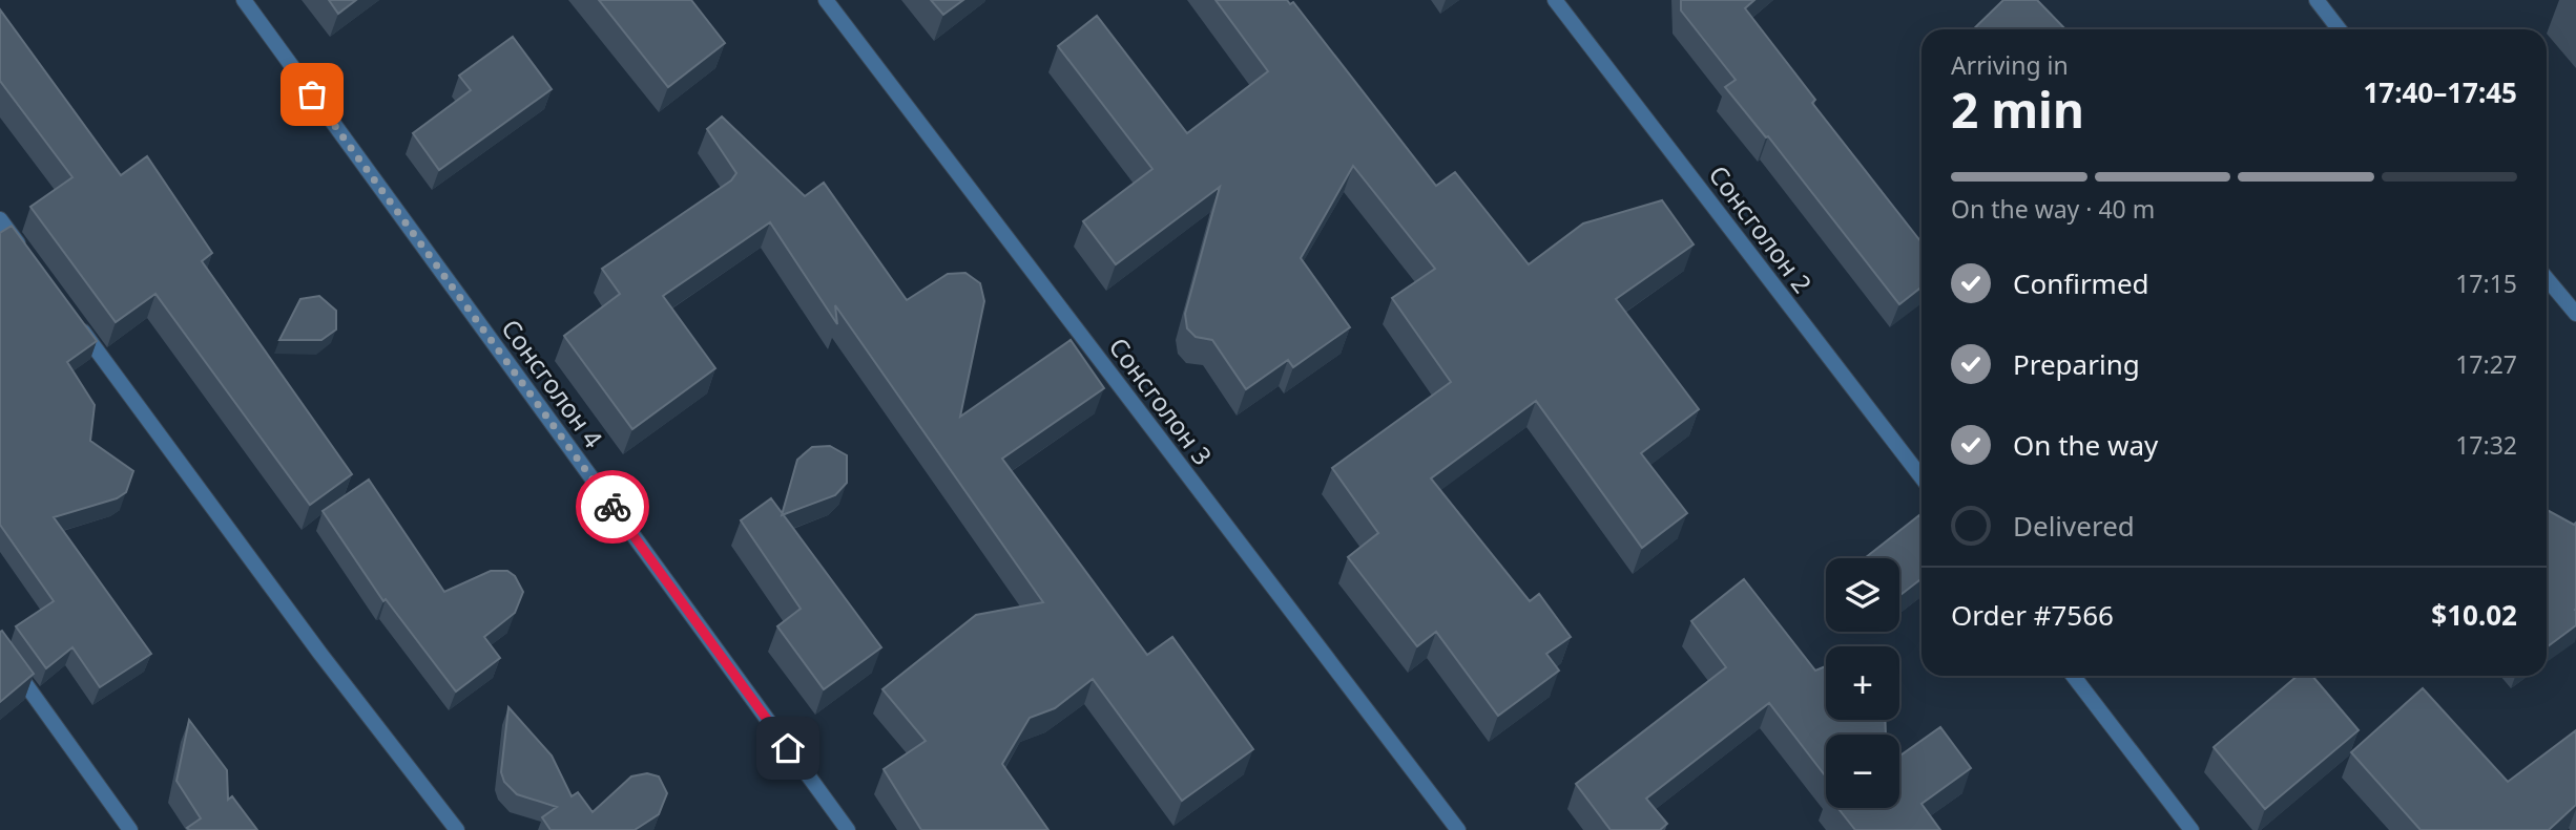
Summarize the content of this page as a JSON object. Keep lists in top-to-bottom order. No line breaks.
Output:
{"streets":{"street":["Сонсголон 2","Сонсголон 4","Сонсголон 3"]},"page":{"heading":["2 min","Arriving in","17:40–17:45"],"panel":["Order #7566","$10.02"],"bar":"On the way · 40 m","list":[["Confirmed","17:15"],["Preparing","17:27"],["On the way","17:32"],"Delivered"],"map_buttons":["+","−"]}}
